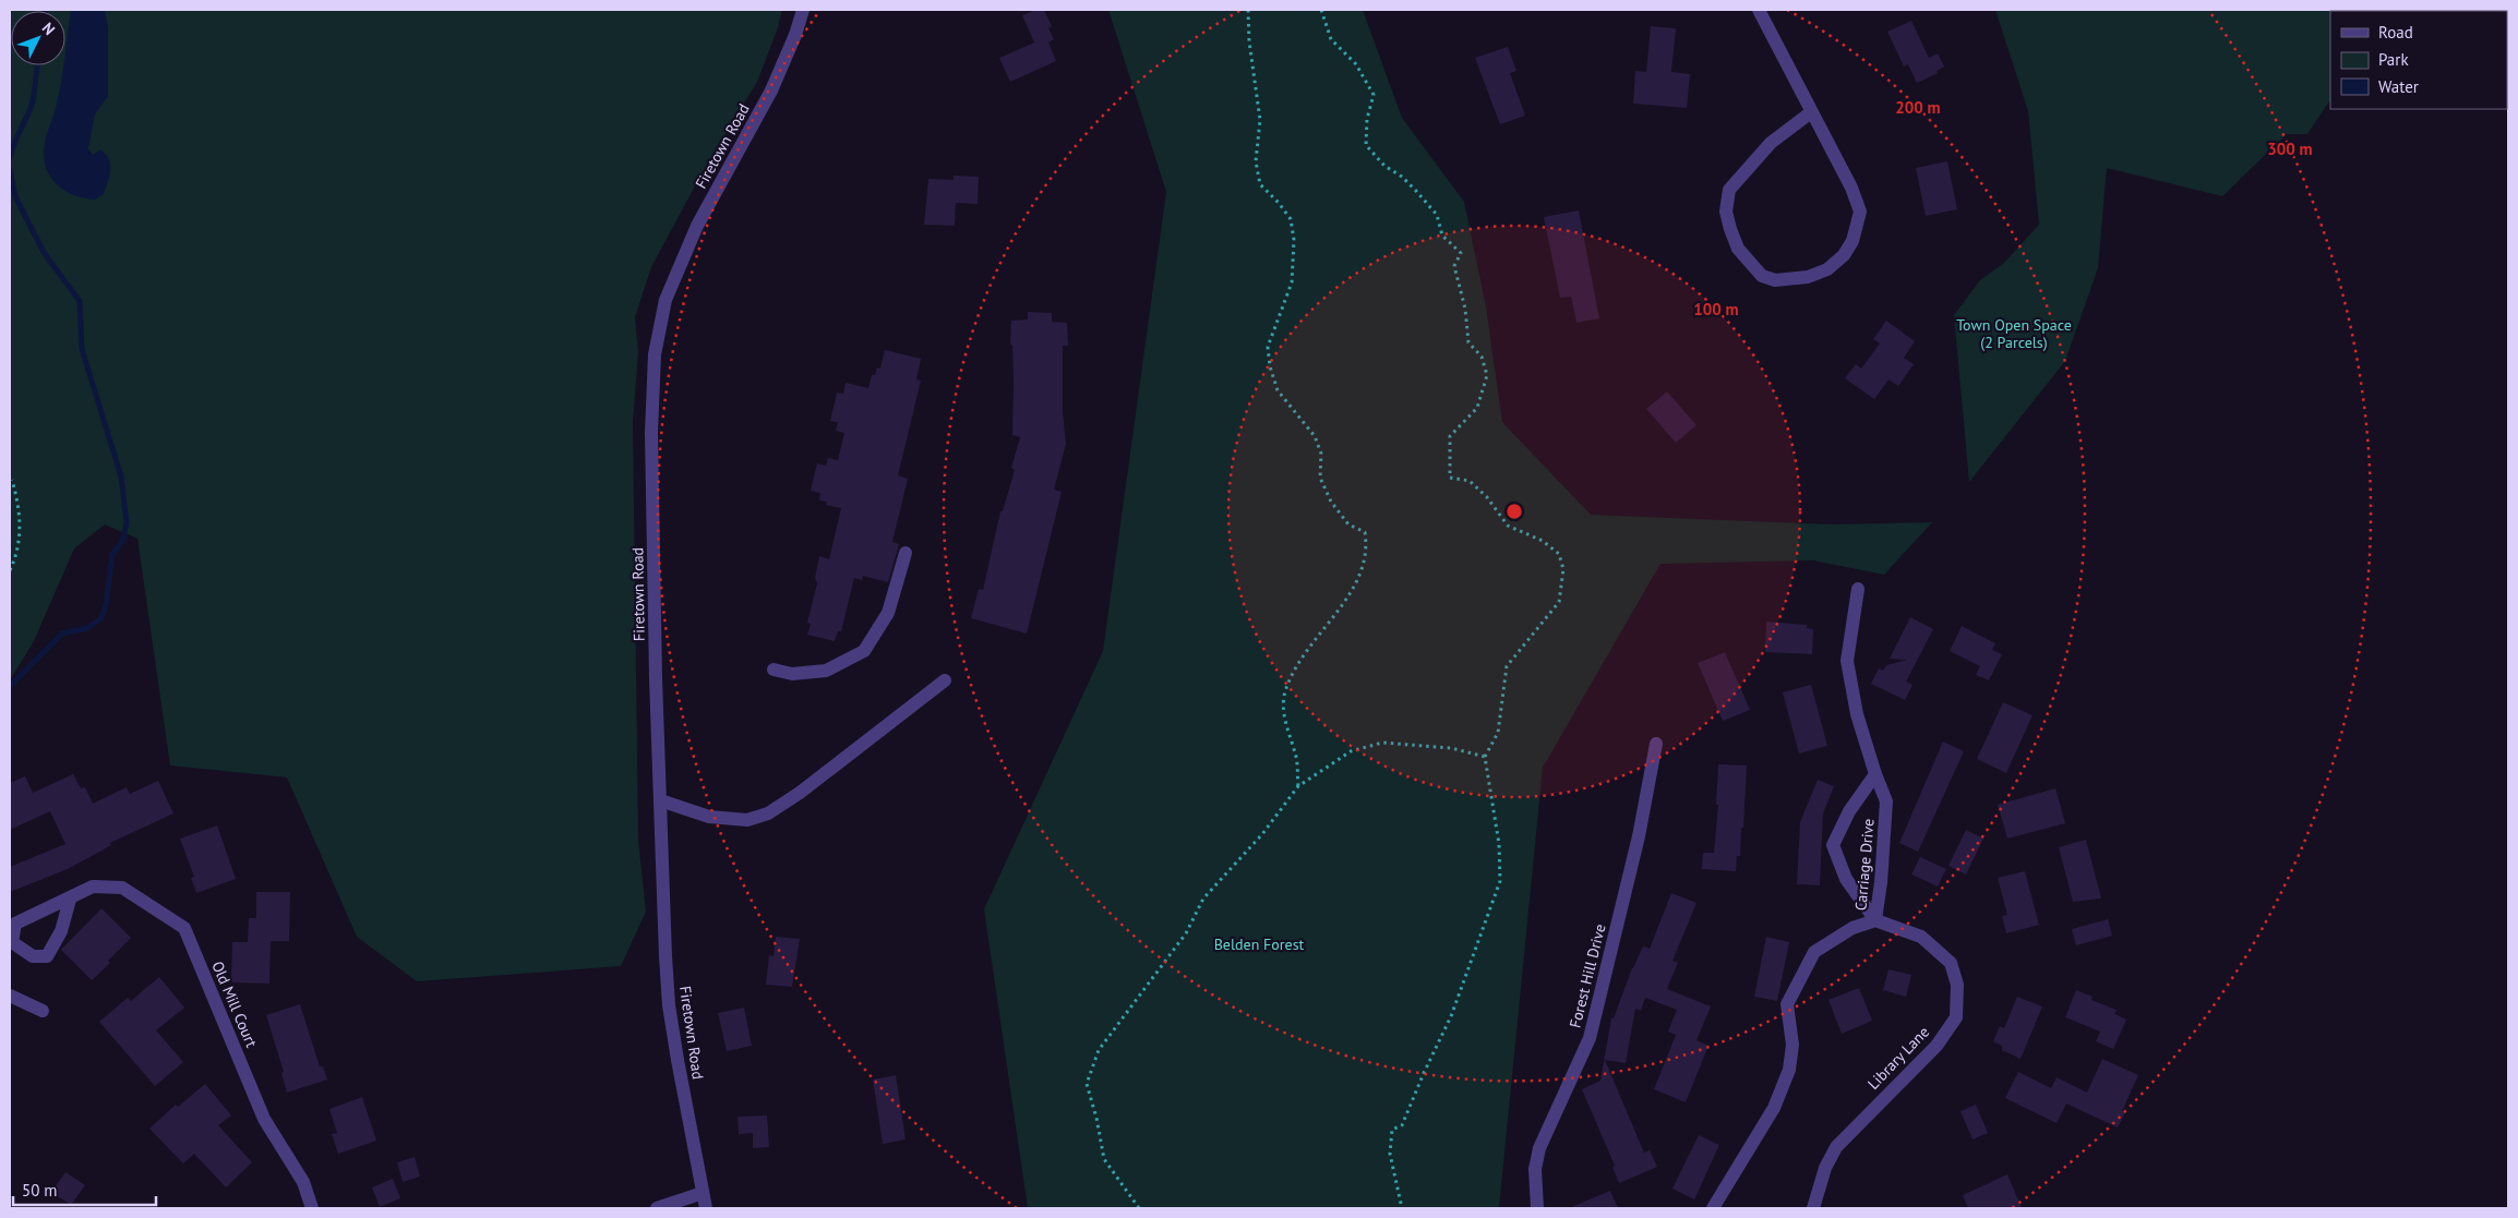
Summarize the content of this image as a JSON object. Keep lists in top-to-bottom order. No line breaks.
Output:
{"streets":{"street":["Firetown Road","Carriage Drive","Forest Hill Drive","Old Mill Court","Library Lane"]},"crossings":[["Carriage Drive","Library Lane"]],"parks":["Town Open Space (2 Parcels)","Belden Forest"],"legend":["Road","Park","Water"],"scale_bar":"50 m","north":"top right","rings":["200 m","300 m","100 m"]}
